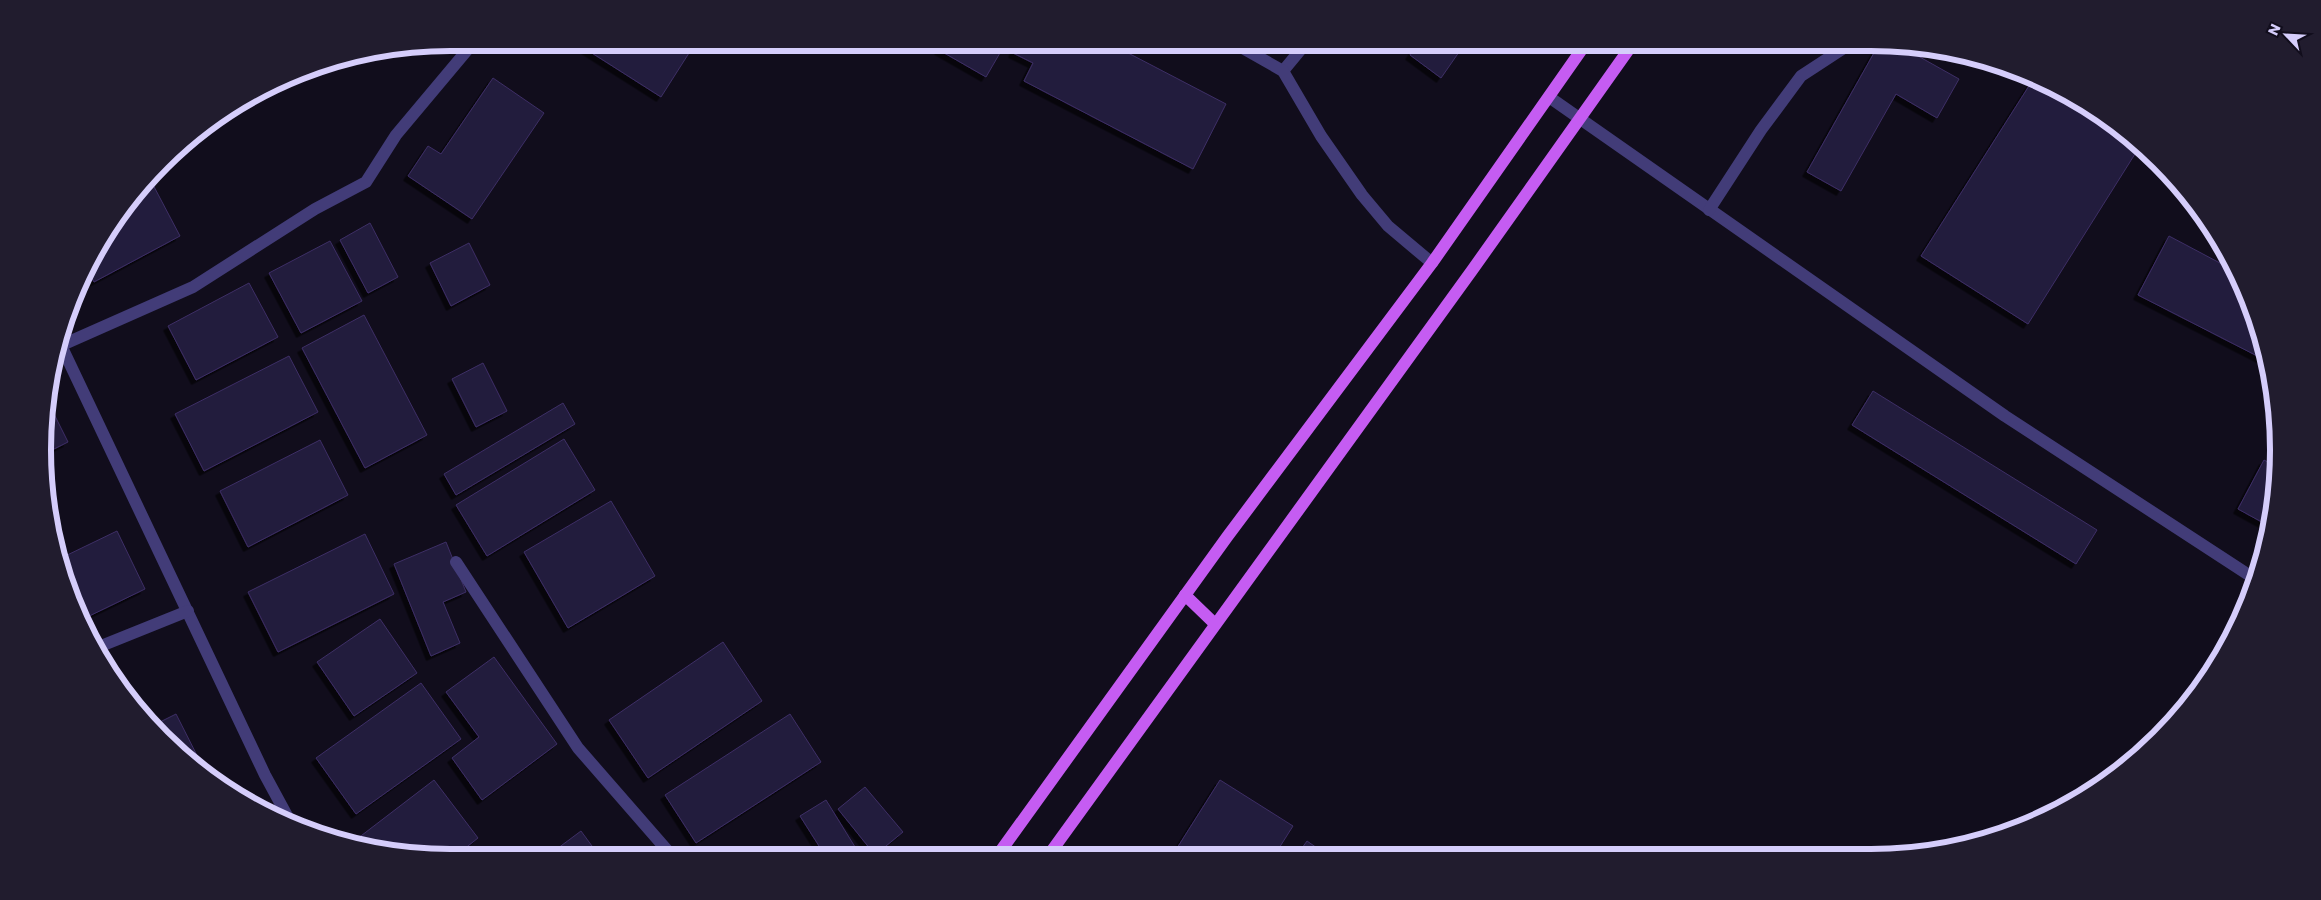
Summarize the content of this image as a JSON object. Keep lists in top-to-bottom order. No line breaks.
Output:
{"north":"top left"}
